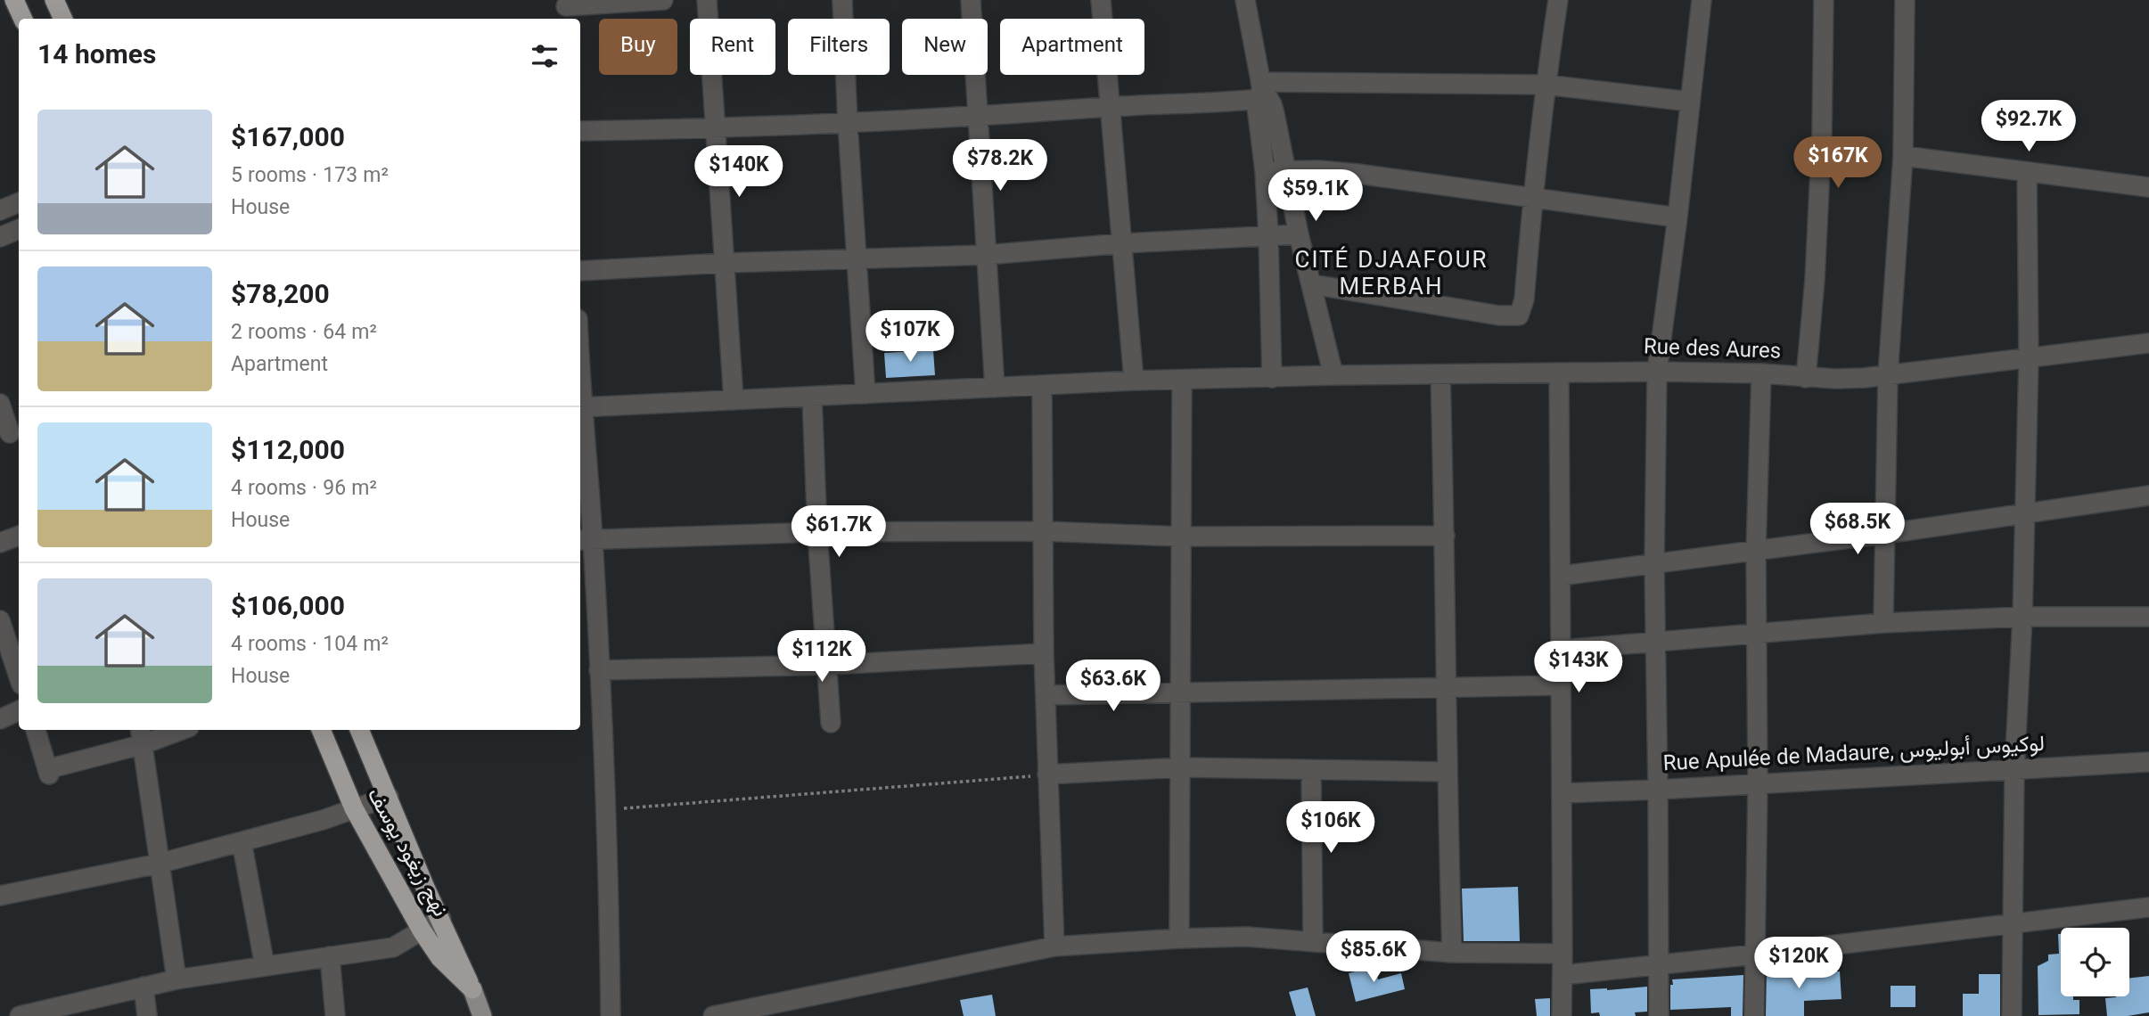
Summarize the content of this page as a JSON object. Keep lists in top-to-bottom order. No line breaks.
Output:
{"streets":{"highway":["نهج زيغود يوسف"],"street":["Rue des Aures","Rue Apulée de Madaure, لوكيوس أبوليوس"]},"districts":["CITÉ DJAAFOUR MERBAH"],"page":{"chip":["Buy","Rent","Filters","New","Apartment"],"heading":"14 homes","list":[{"name":"$167,000","note":"5 rooms · 173 m² · House"},{"name":"$78,200","note":"2 rooms · 64 m² · Apartment"},{"name":"$112,000","note":"4 rooms · 96 m² · House"},{"name":"$106,000","note":"4 rooms · 104 m² · House"}],"price":["$92.7K","$167K","$78.2K","$140K","$59.1K","$107K","$68.5K","$61.7K","$112K","$143K","$63.6K","$106K","$85.6K","$120K"]}}
